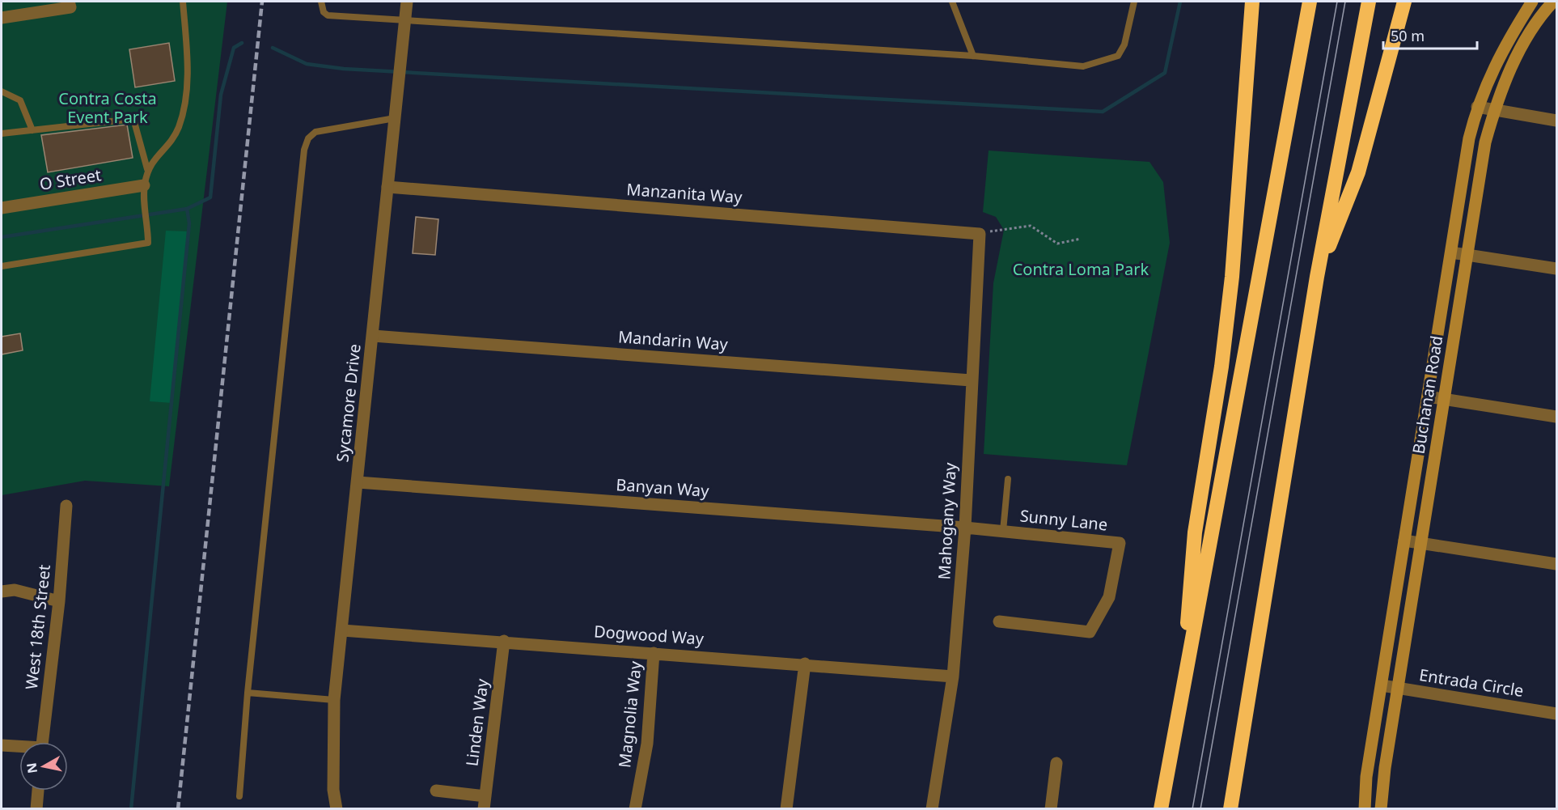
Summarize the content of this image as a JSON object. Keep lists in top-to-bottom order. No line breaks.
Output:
{"streets":{"main road":["Buchanan Road"],"street":["O Street","Manzanita Way","Mandarin Way","Sycamore Drive","Banyan Way","Sunny Lane","Mahogany Way","West 18th Street","Dogwood Way","Entrada Circle","Magnolia Way","Linden Way"]},"crossings":[["Manzanita Way","Sycamore Drive"],["Manzanita Way","Mahogany Way"],["Mandarin Way","Sycamore Drive"],["Mandarin Way","Mahogany Way"],["Buchanan Road","Entrada Circle"],["Sycamore Drive","Banyan Way"],["Sycamore Drive","Dogwood Way"],["Banyan Way","Sunny Lane"],["Banyan Way","Mahogany Way"],["Sunny Lane","Mahogany Way"],["Mahogany Way","Dogwood Way"],["Dogwood Way","Magnolia Way"],["Dogwood Way","Linden Way"]],"parks":["Contra Costa Event Park","Contra Loma Park"],"scale_bar":"50 m","north":"left"}
